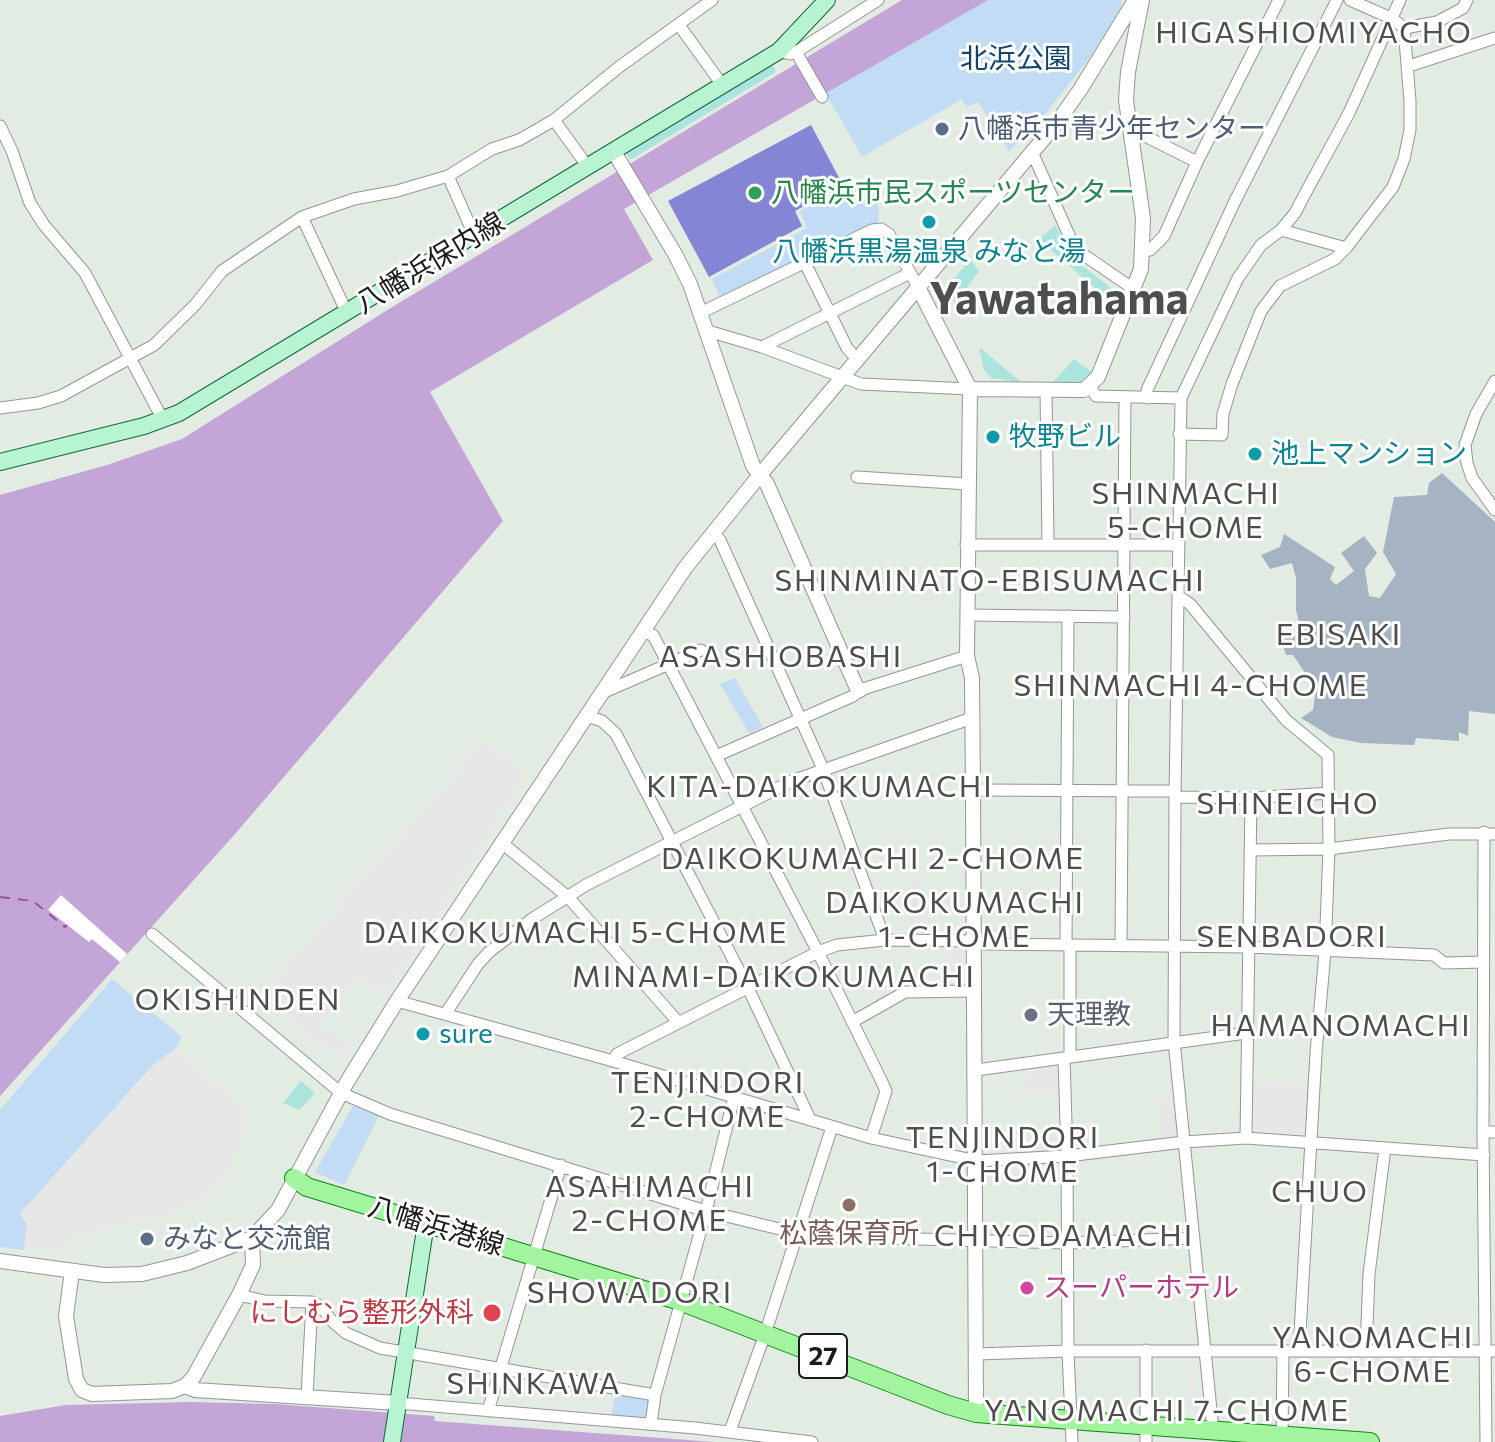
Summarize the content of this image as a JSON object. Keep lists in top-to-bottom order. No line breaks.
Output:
{"streets":{"main road":["八幡浜保内線","八幡浜港線","27"]},"districts":["HIGASHIOMIYACHO","Yawatahama","SHINMACHI 5-CHOME","SHINMINATO-EBISUMACHI","EBISAKI","ASASHIOBASHI","SHINMACHI 4-CHOME","KITA-DAIKOKUMACHI","SHINEICHO","DAIKOKUMACHI 2-CHOME","DAIKOKUMACHI 1-CHOME","DAIKOKUMACHI 5-CHOME","SENBADORI","MINAMI-DAIKOKUMACHI","OKISHINDEN","HAMANOMACHI","TENJINDORI 2-CHOME","TENJINDORI 1-CHOME","ASAHIMACHI 2-CHOME","CHUO","CHIYODAMACHI","SHOWADORI","YANOMACHI 6-CHOME","SHINKAWA","YANOMACHI 7-CHOME"],"parks":["北浜公園"],"places":["八幡浜市青少年センター","八幡浜市民スポーツセンター","八幡浜黒湯温泉 みなと湯","牧野ビル","池上マンション","天理教","sure","松蔭保育所","みなと交流館","スーパーホテル","にしむら整形外科"]}
